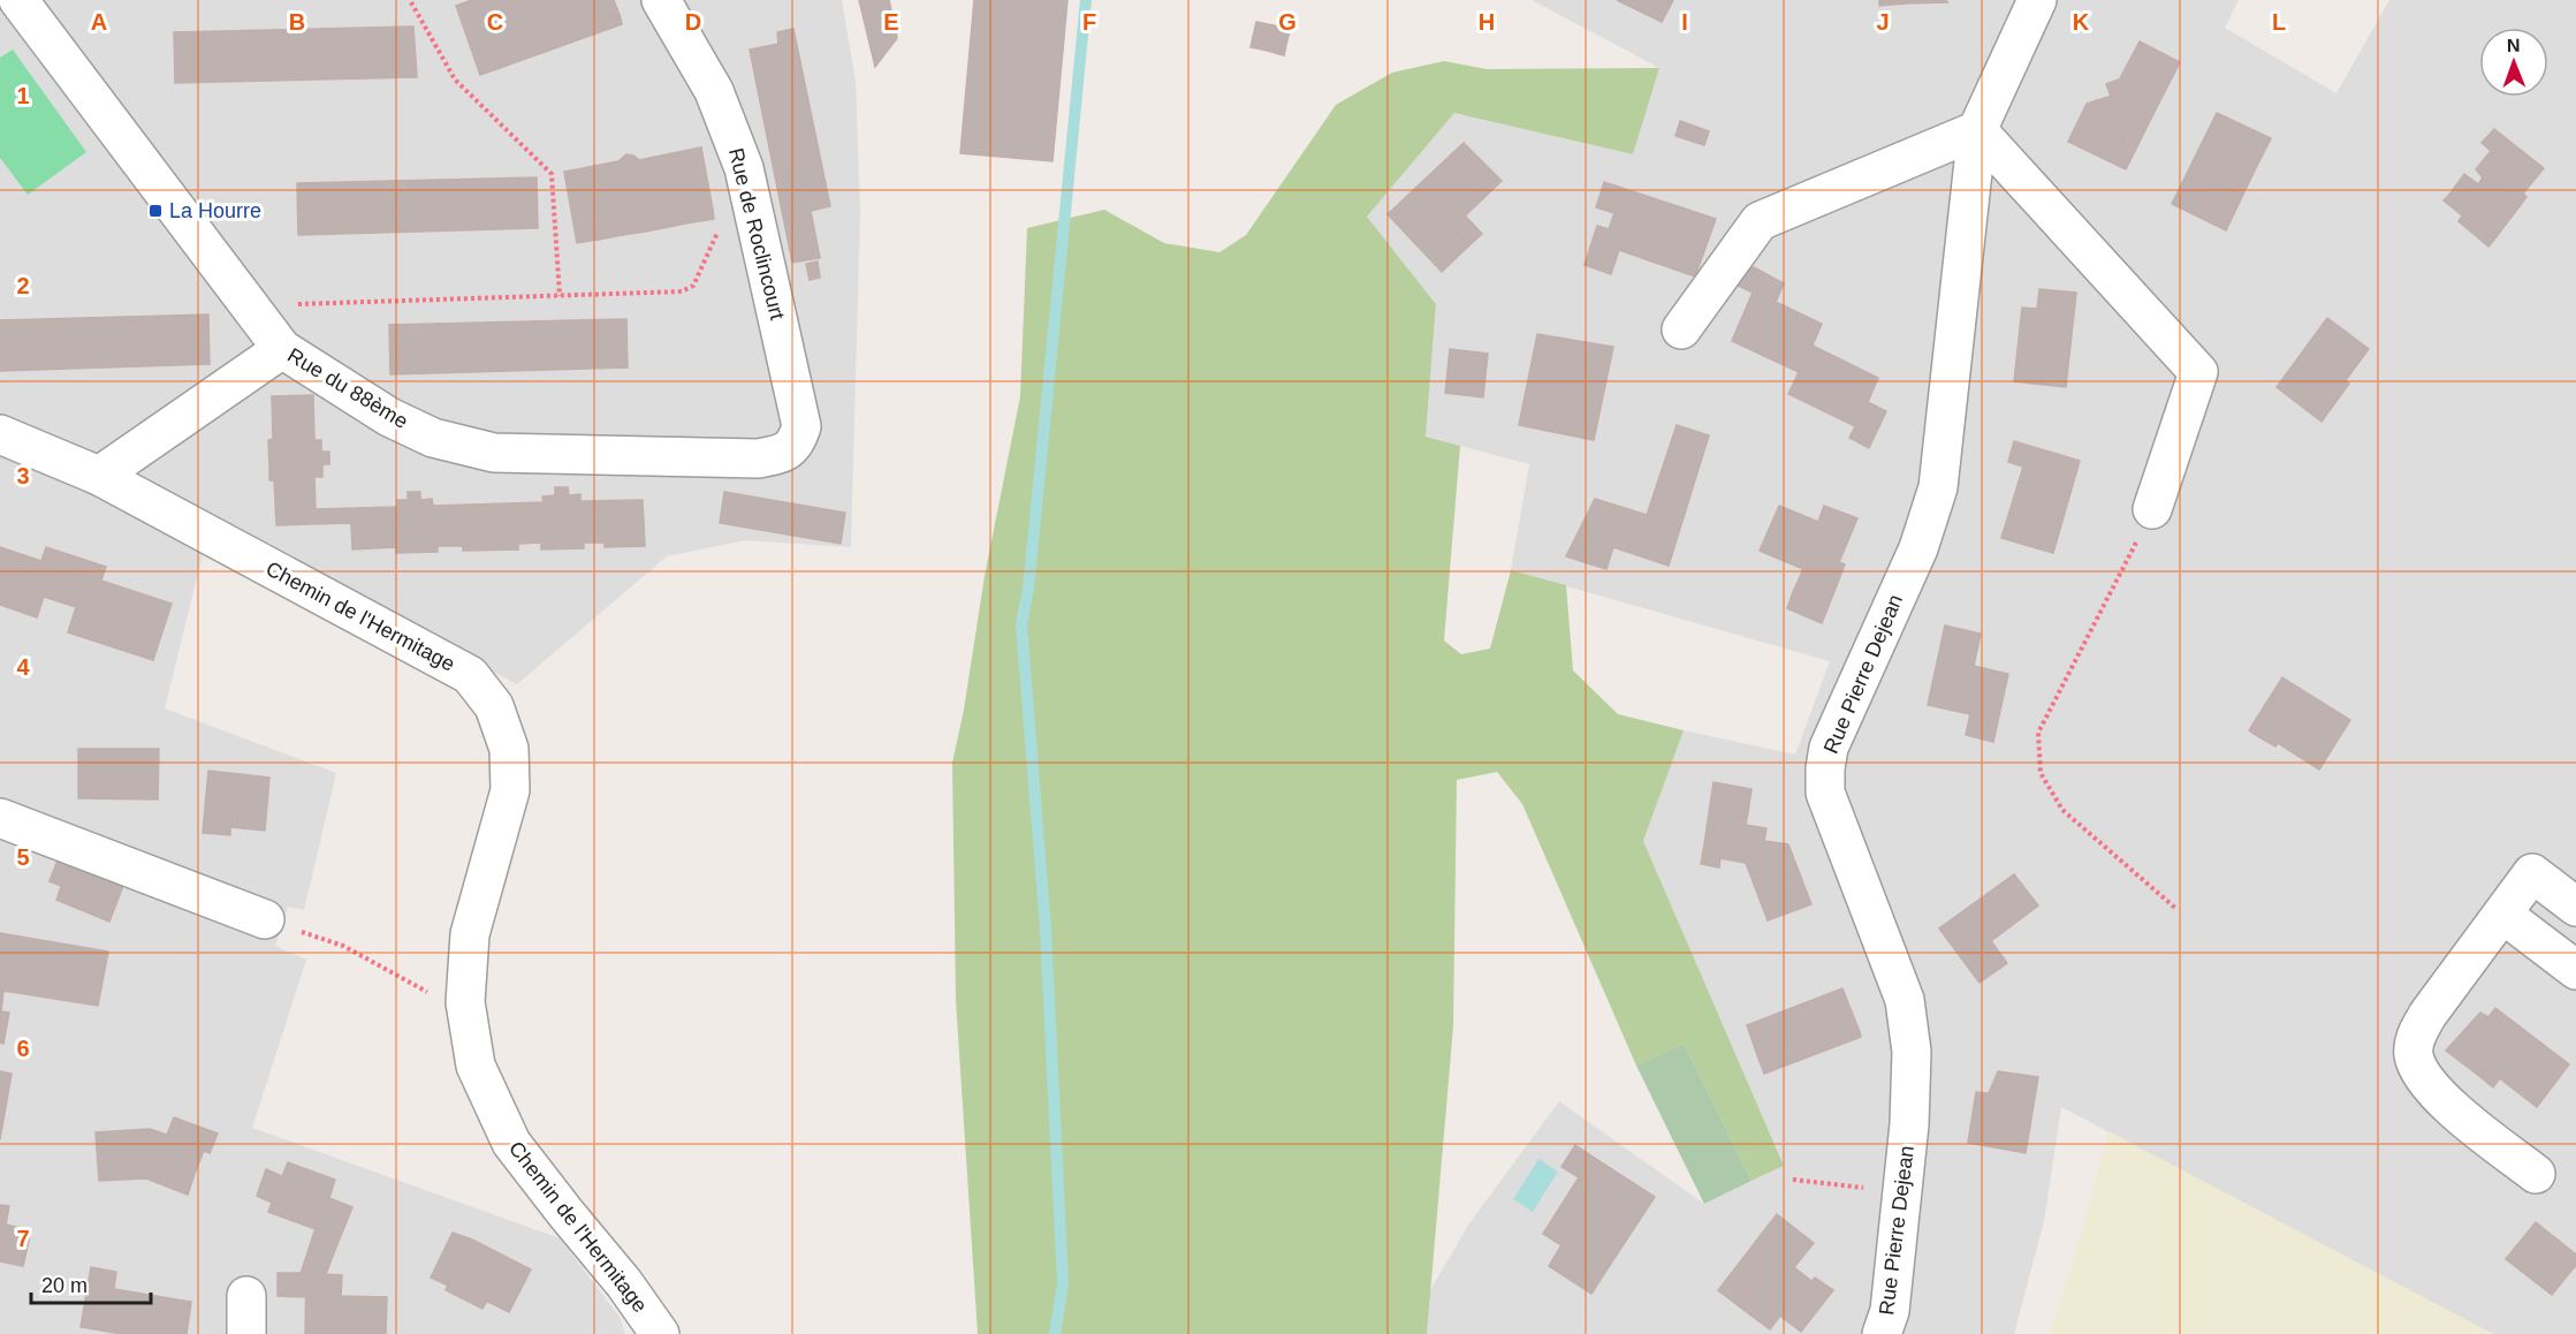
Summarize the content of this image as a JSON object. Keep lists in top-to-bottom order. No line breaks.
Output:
{"streets":{"street":["Rue de Roclincourt","Rue du 88ème","Chemin de l'Hermitage","Rue Pierre Dejean"]},"crossings":[["Rue de Roclincourt","Rue du 88ème"]],"places":{"transit":["La Hourre"]},"scale_bar":"20 m","north":"top","grid":{"columns":["A","B","C","D","E","F","G","H","I","J","K","L"],"rows":["1","2","3","4","5","6","7"]}}
